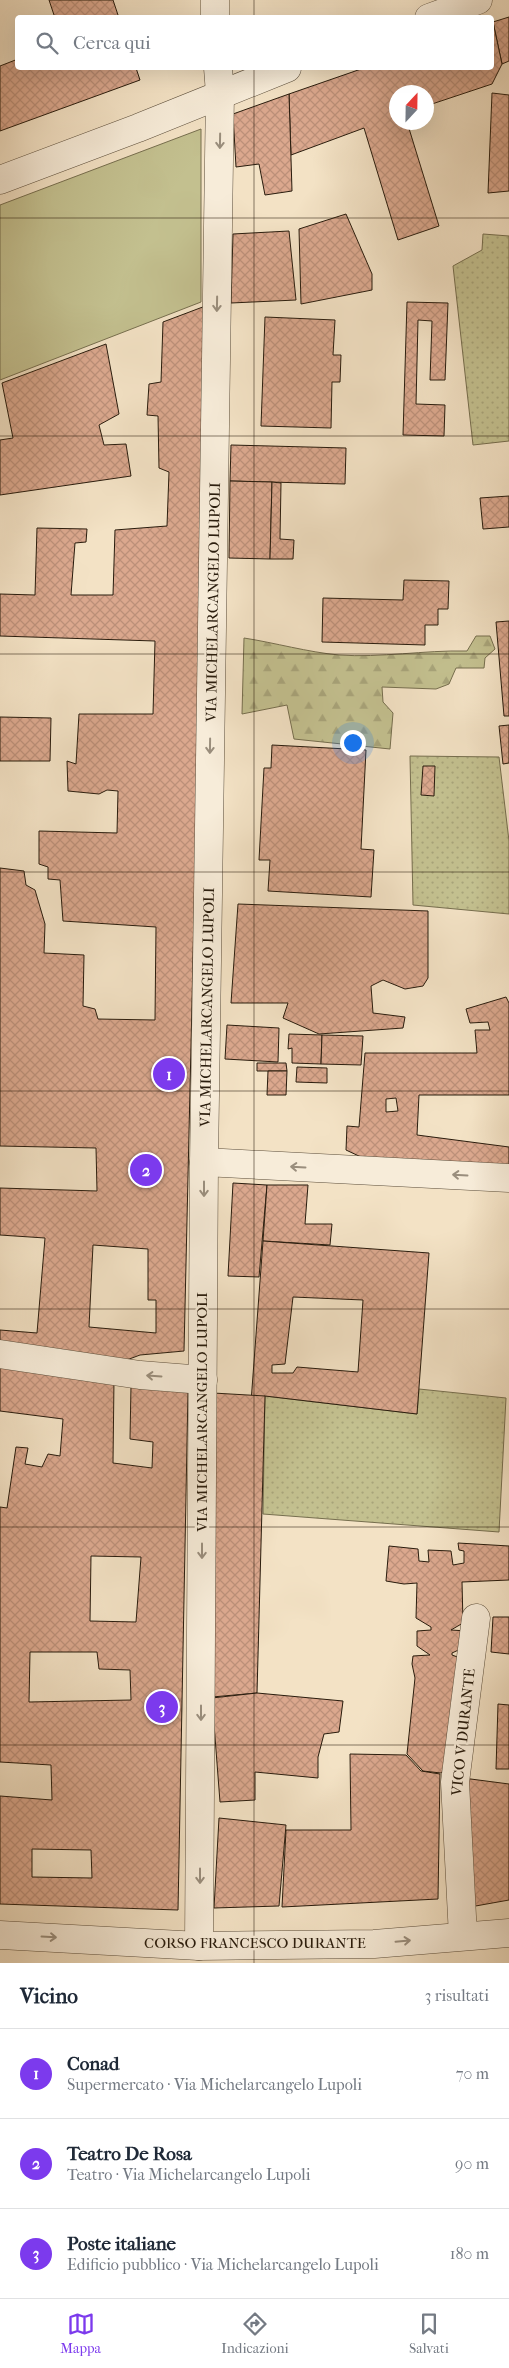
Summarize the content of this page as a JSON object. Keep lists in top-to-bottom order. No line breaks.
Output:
{"streets":{"street":["VIA MICHELARCANGELO LUPOLI","VICO V DURANTE","CORSO FRANCESCO DURANTE"]},"crossings":[["VIA MICHELARCANGELO LUPOLI","CORSO FRANCESCO DURANTE"],["VICO V DURANTE","CORSO FRANCESCO DURANTE"]],"one_way":["VIA MICHELARCANGELO LUPOLI","CORSO FRANCESCO DURANTE"],"north":"top","page":{"search":"Cerca qui","pins":["1","2","3"],"heading":["Vicino","3 risultati"],"list":[{"mark":"1","name":"Conad","note":"Supermercato · Via Michelarcangelo Lupoli","value":"70 m"},{"mark":"2","name":"Teatro De Rosa","note":"Teatro · Via Michelarcangelo Lupoli","value":"90 m"},{"mark":"3","name":"Poste italiane","note":"Edificio pubblico · Via Michelarcangelo Lupoli","value":"180 m"}],"nav":["Mappa","Indicazioni","Salvati"]}}
